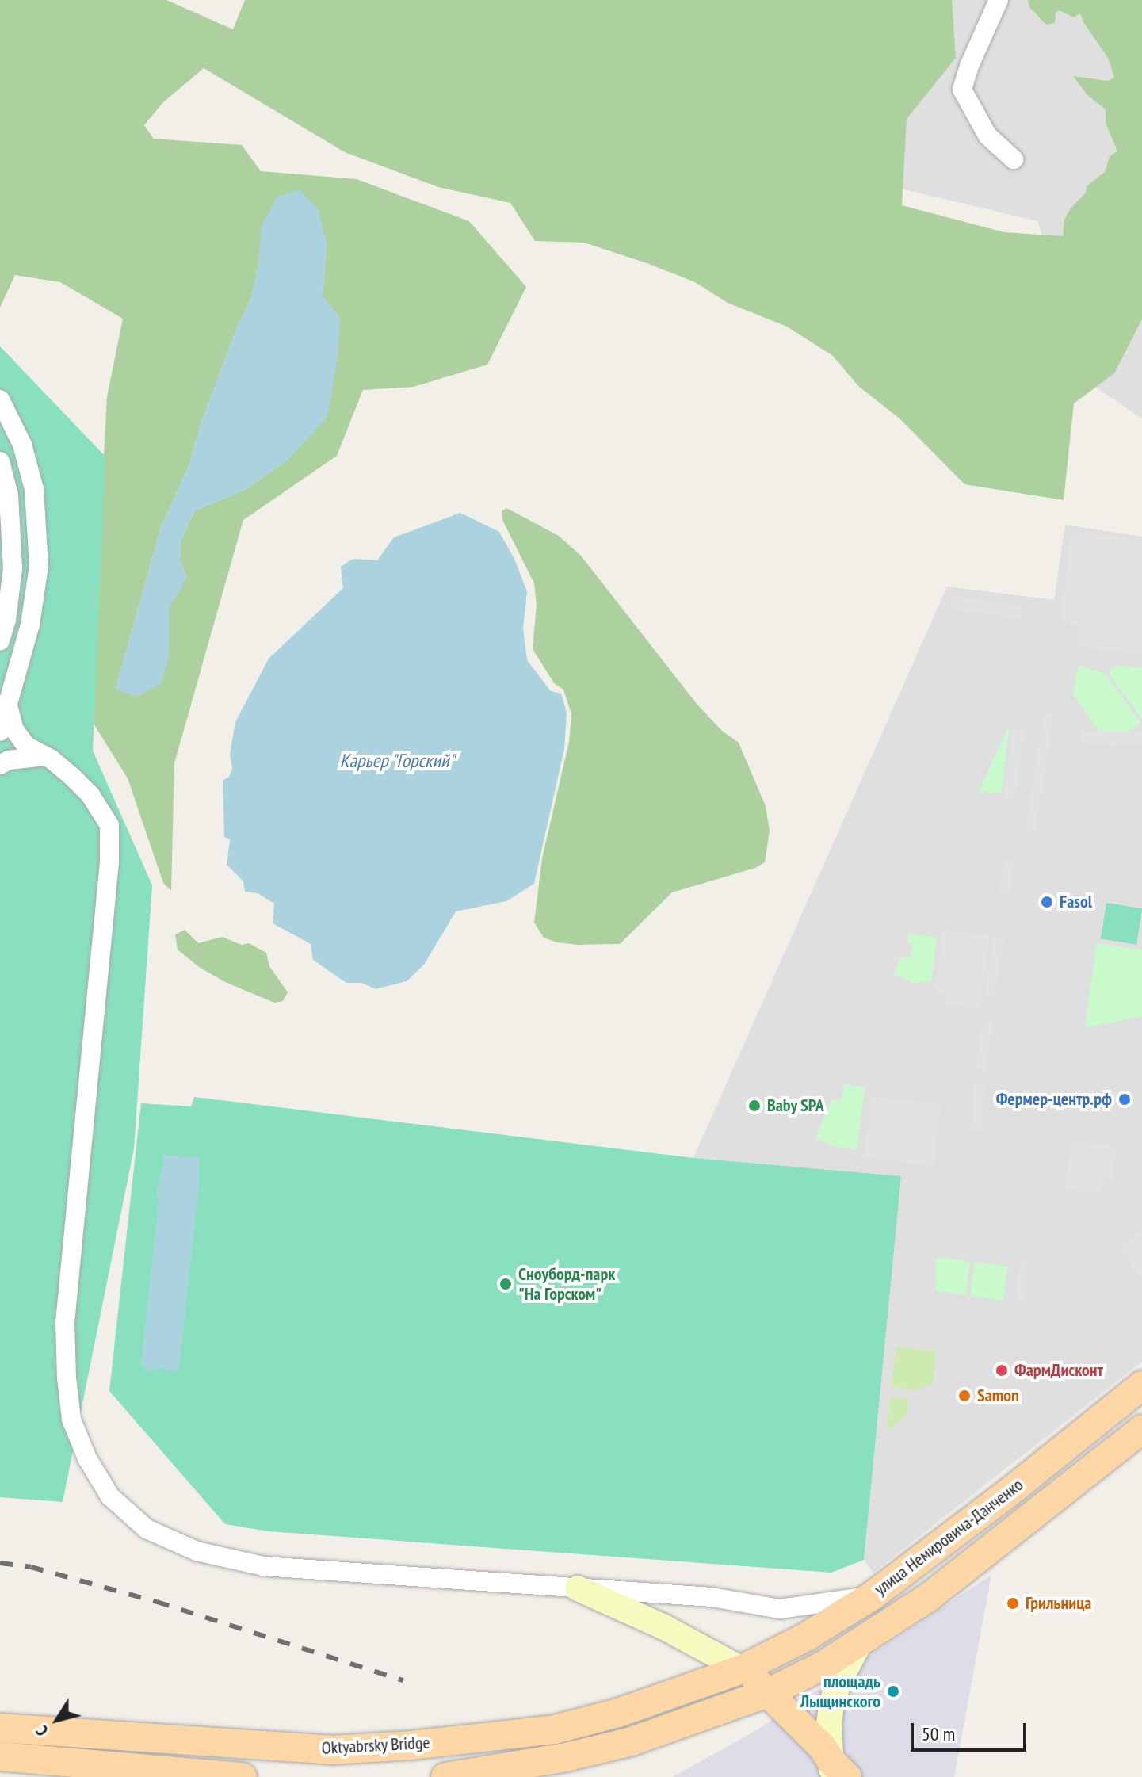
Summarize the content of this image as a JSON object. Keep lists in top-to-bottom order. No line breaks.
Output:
{"streets":{"main road":["улица Немировича-Данченко","Oktyabrsky Bridge"]},"crossings":[["улица Немировича-Данченко","Oktyabrsky Bridge"]],"water":["Карьер \"Горский\""],"places":["Fasol","Фермер-центр.рф","Baby SPA","Сноуборд-парк \"На Горском\"","ФармДисконт","Samon","Грильница","площадь Лыщинского"],"scale_bar":"50 m","north":"bottom left"}
